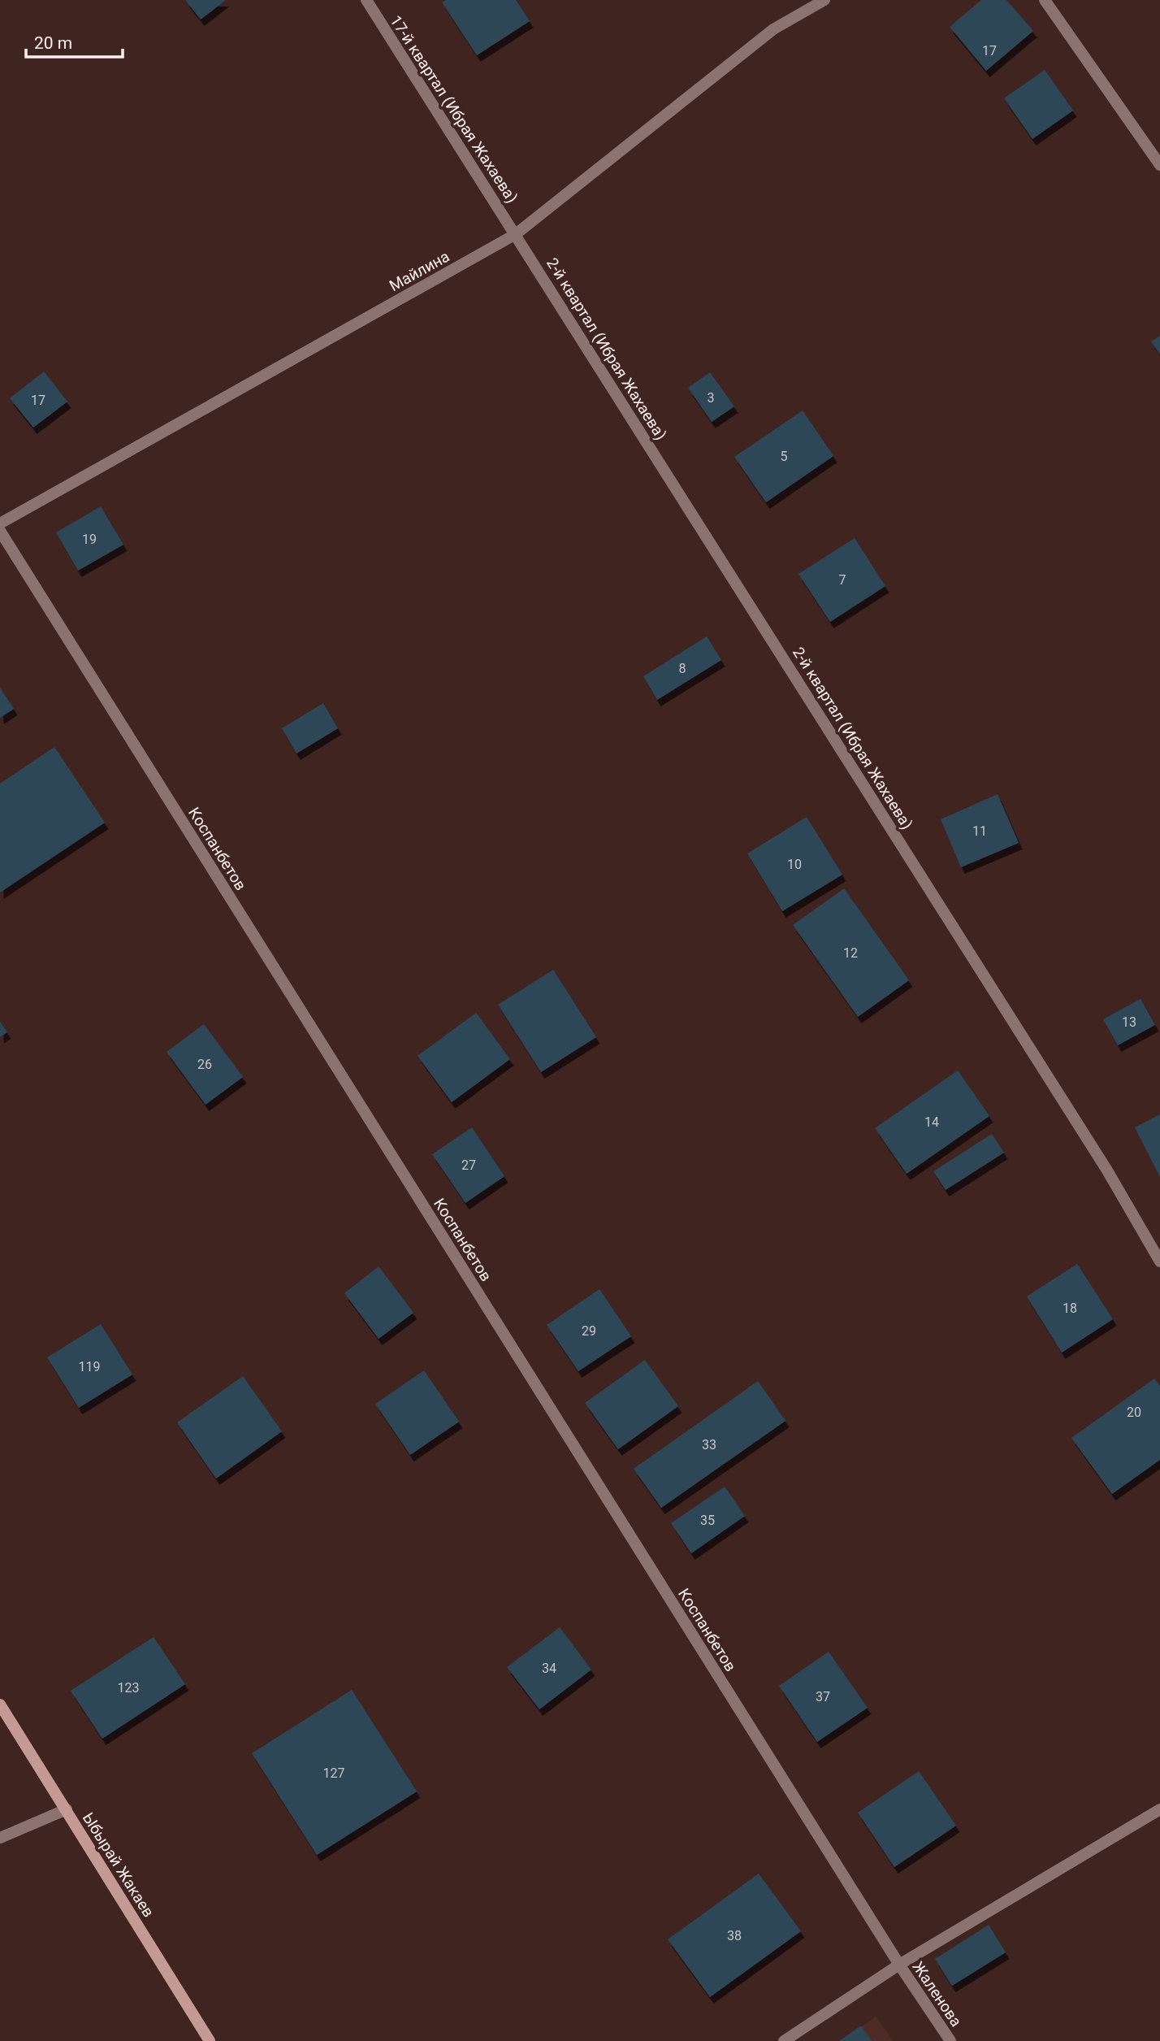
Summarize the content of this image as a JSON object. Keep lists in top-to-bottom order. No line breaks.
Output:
{"streets":{"street":["17-й квартал (Ибрая Жахаева)","Майлина","2-й квартал (Ибрая Жахаева)","Коспанбетов","Ыбырай Жакаев","Жаленова"]},"crossings":[["17-й квартал (Ибрая Жахаева)","Майлина"],["17-й квартал (Ибрая Жахаева)","2-й квартал (Ибрая Жахаева)"],["Майлина","2-й квартал (Ибрая Жахаева)"],["Коспанбетов","Жаленова"]],"house_numbers":["17","3","17","5","19","7","8","11","10","12","13","26","14","27","18","29","119","20","33","35","34","123","37","127","38"],"scale_bar":"20 m"}
